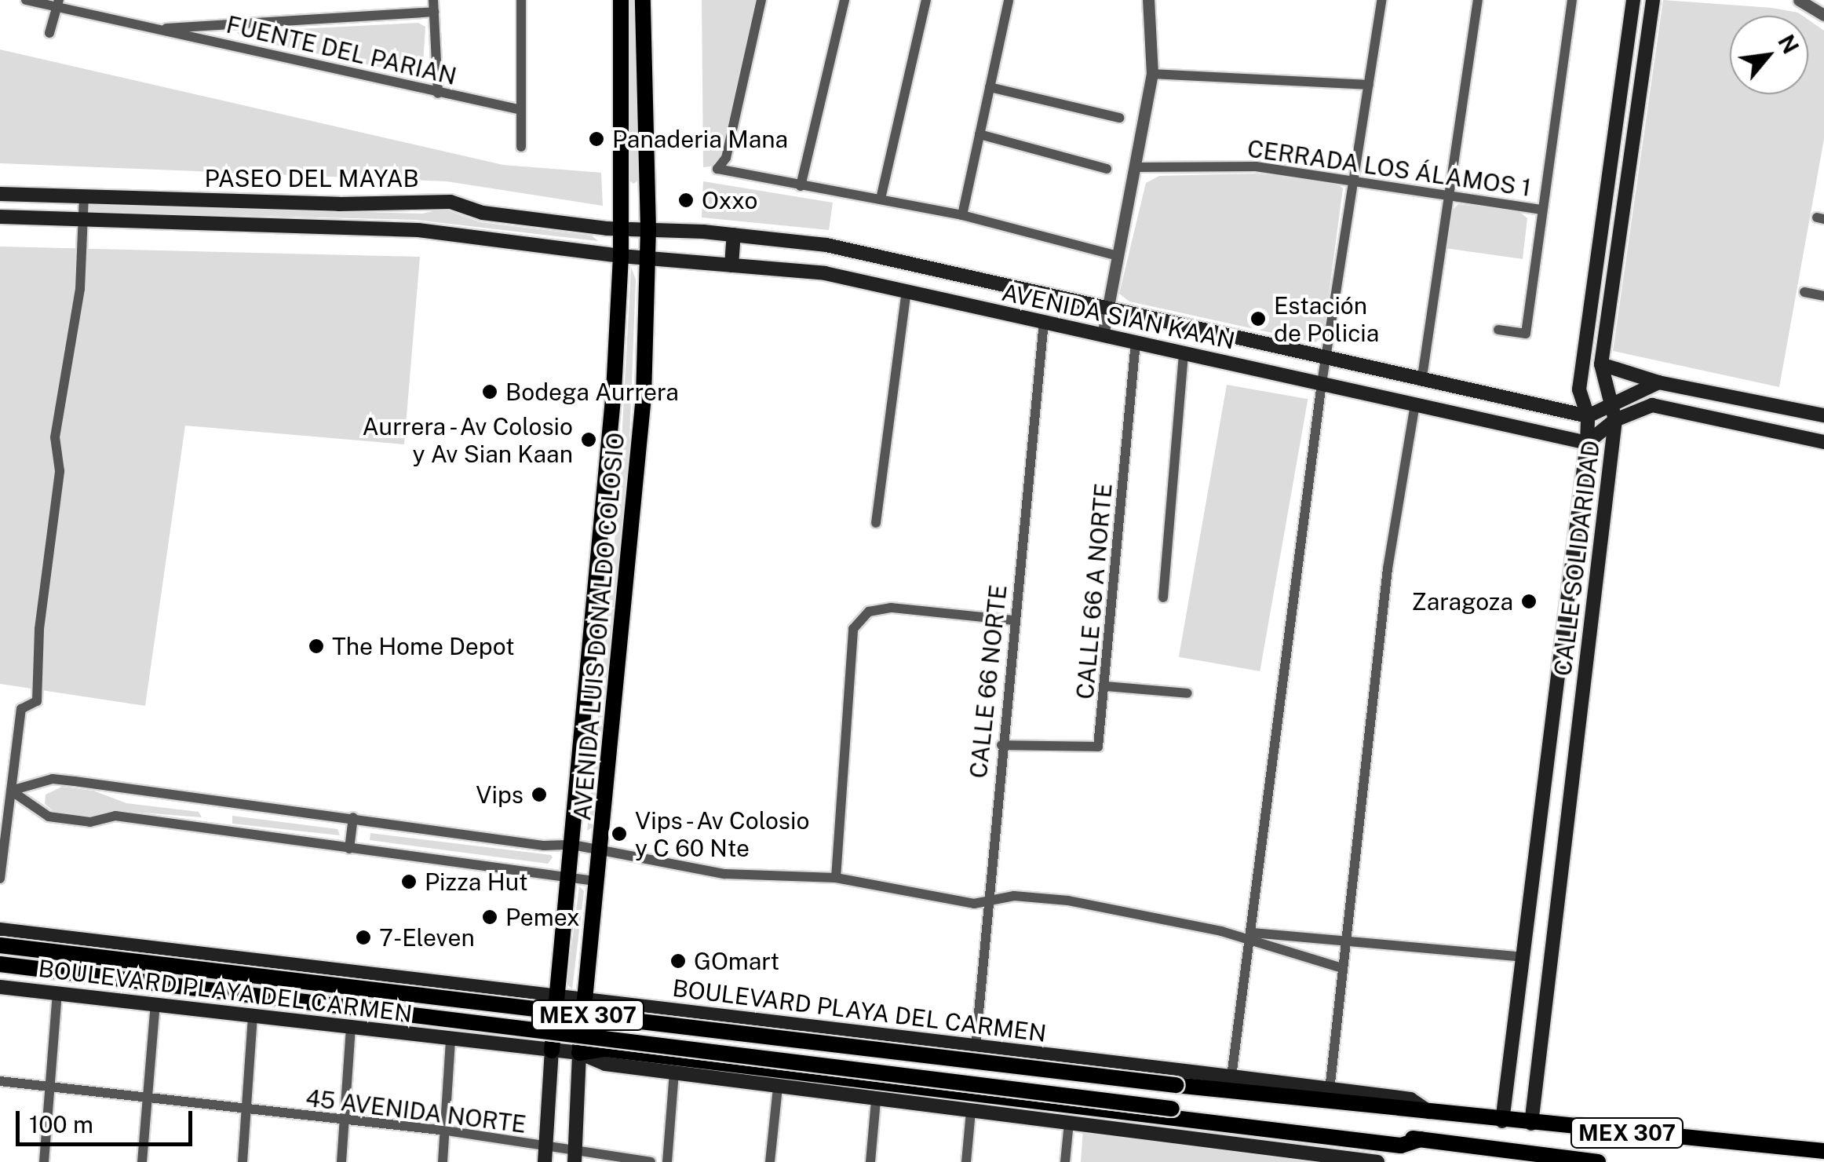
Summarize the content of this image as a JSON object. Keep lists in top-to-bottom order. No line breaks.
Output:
{"streets":{"main road":["PASEO DEL MAYAB","AVENIDA SIAN KAAN","CALLE SOLIDARIDAD","AVENIDA LUIS DONALDO COLOSIO","BOULEVARD PLAYA DEL CARMEN","MEX 307"],"street":["FUENTE DEL PARIAN","CERRADA LOS ÁLAMOS 1","CALLE 66 A NORTE","CALLE 66 NORTE","45 AVENIDA NORTE"]},"crossings":[["PASEO DEL MAYAB","AVENIDA SIAN KAAN"],["PASEO DEL MAYAB","AVENIDA LUIS DONALDO COLOSIO"],["AVENIDA SIAN KAAN","CALLE SOLIDARIDAD"],["AVENIDA SIAN KAAN","CALLE 66 A NORTE"],["AVENIDA SIAN KAAN","AVENIDA LUIS DONALDO COLOSIO"],["AVENIDA SIAN KAAN","CALLE 66 NORTE"],["CALLE SOLIDARIDAD","MEX 307"],["CALLE 66 A NORTE","CALLE 66 NORTE"],["AVENIDA LUIS DONALDO COLOSIO","BOULEVARD PLAYA DEL CARMEN"],["AVENIDA LUIS DONALDO COLOSIO","45 AVENIDA NORTE"],["CALLE 66 NORTE","BOULEVARD PLAYA DEL CARMEN"],["BOULEVARD PLAYA DEL CARMEN","MEX 307"]],"places":["Panaderia Mana","Oxxo","Estación de Policia","Bodega Aurrera","Aurrera - Av Colosio y Av Sian Kaan","Zaragoza","The Home Depot","Vips","Vips - Av Colosio y C 60 Nte","Pizza Hut","Pemex","7-Eleven","GOmart"],"scale_bar":"100 m","north":"top right"}
